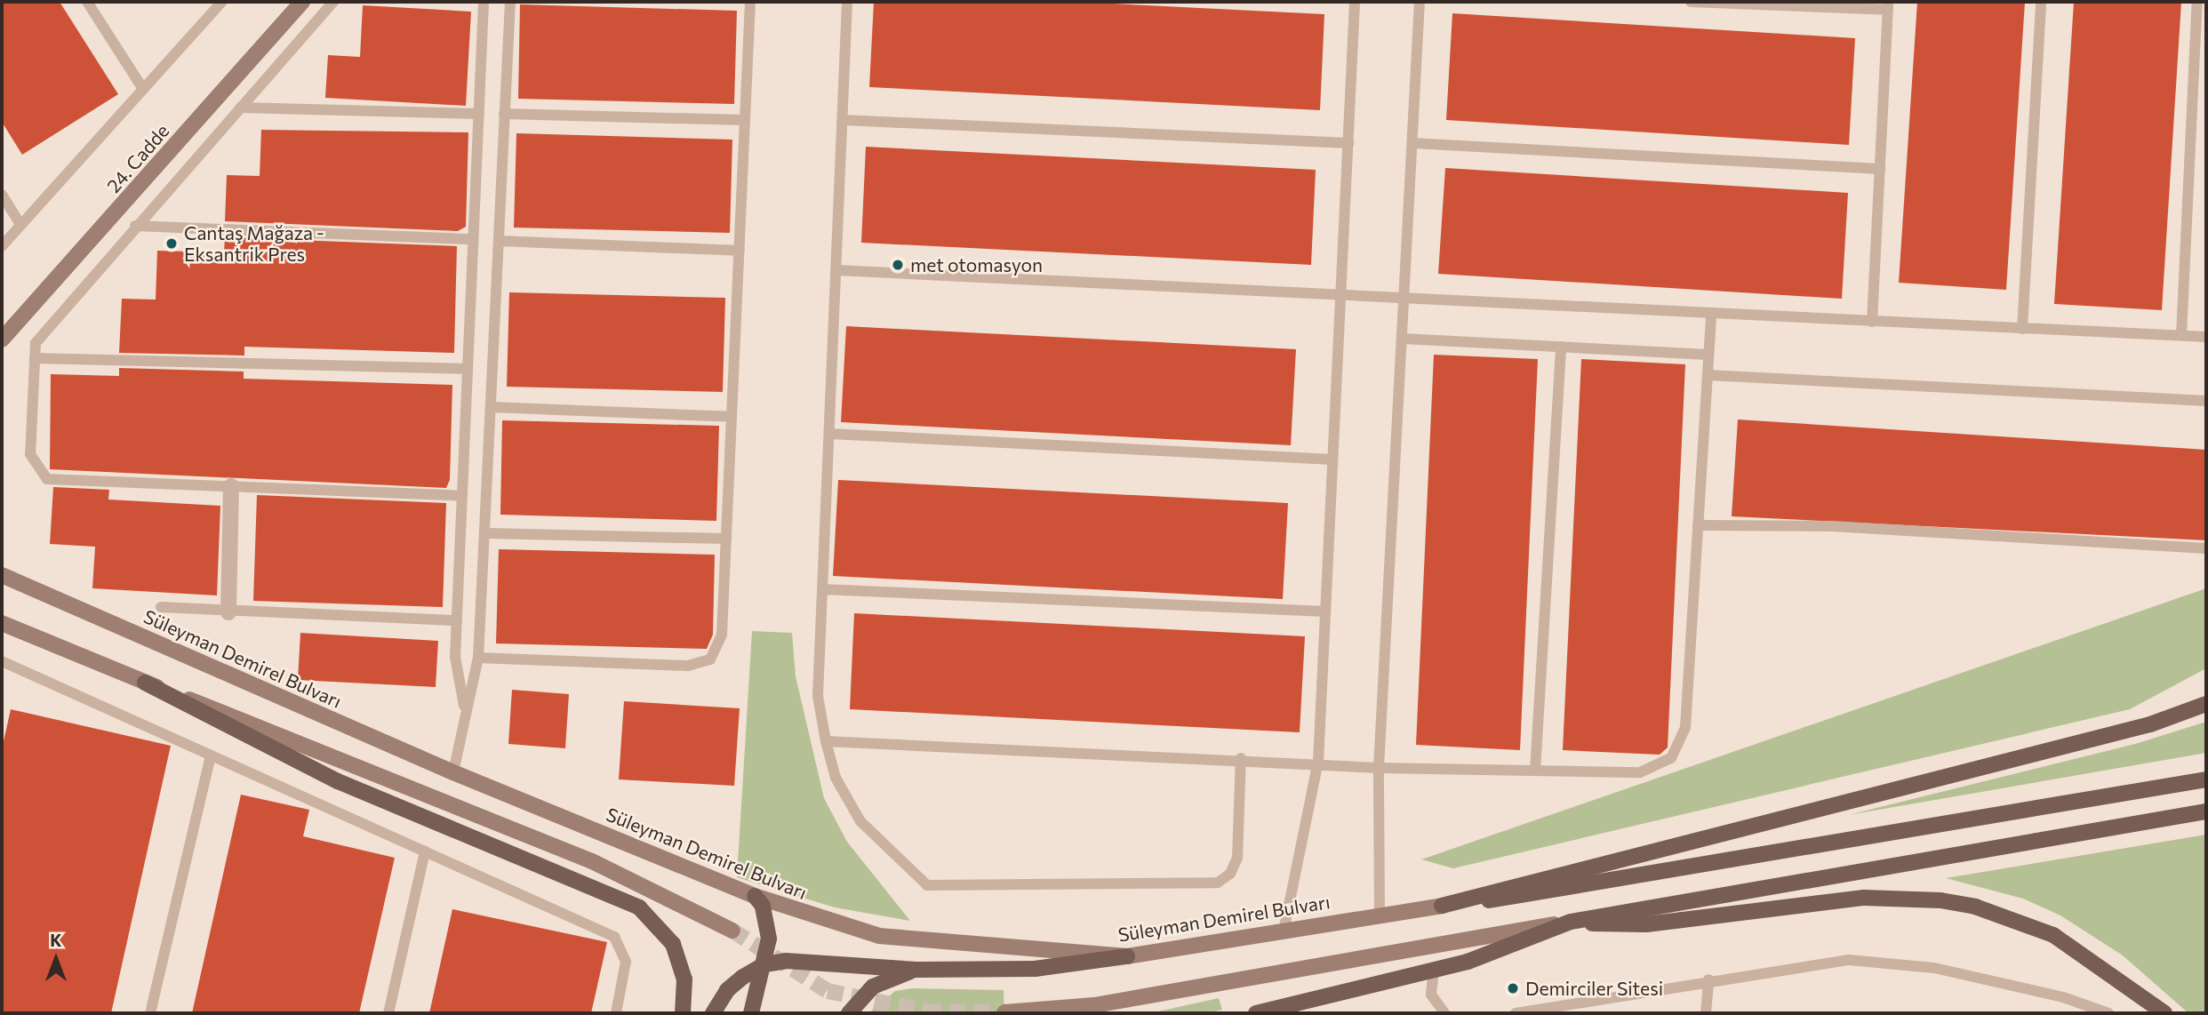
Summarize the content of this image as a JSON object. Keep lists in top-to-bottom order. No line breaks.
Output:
{"streets":{"main road":["24. Cadde","Süleyman Demirel Bulvarı"]},"places":["Cantaş Mağaza - Eksantrik Pres","met otomasyon","Demirciler Sitesi"],"north":"top"}
